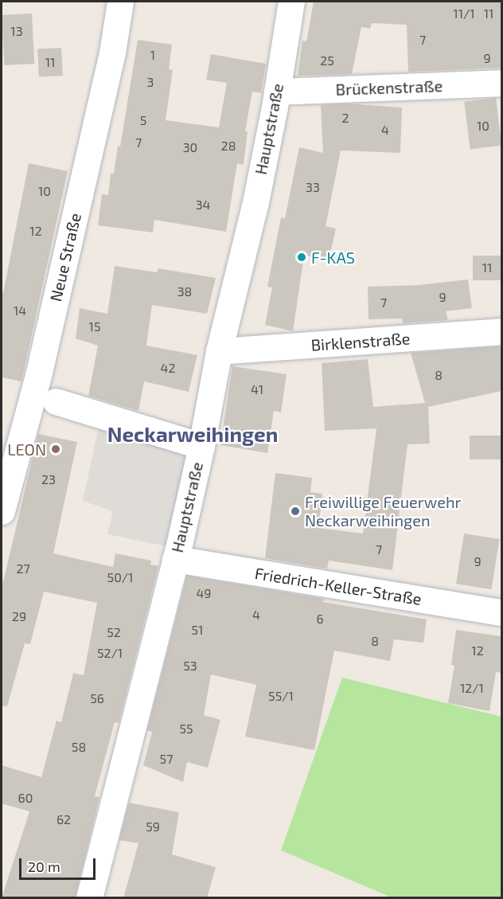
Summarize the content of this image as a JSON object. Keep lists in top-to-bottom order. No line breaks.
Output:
{"streets":{"street":["Brückenstraße","Hauptstraße","Neue Straße","Birklenstraße","Friedrich-Keller-Straße"]},"crossings":[["Brückenstraße","Hauptstraße"],["Hauptstraße","Birklenstraße"],["Hauptstraße","Friedrich-Keller-Straße"]],"districts":["Neckarweihingen"],"places":["F-KAS","LEON","Freiwillige Feuerwehr Neckarweihingen"],"house_numbers":["11/1","11","13","7","1","9","25","11","3","2","5","10","4","7","28","30","33","10","34","12","11","38","9","7","14","15","42","8","41","23","7","9","27","50/1","49","4","29","6","51","52","8","12","52/1","53","12/1","55/1","56","55","58","57","60","62","59"],"scale_bar":"20 m"}
